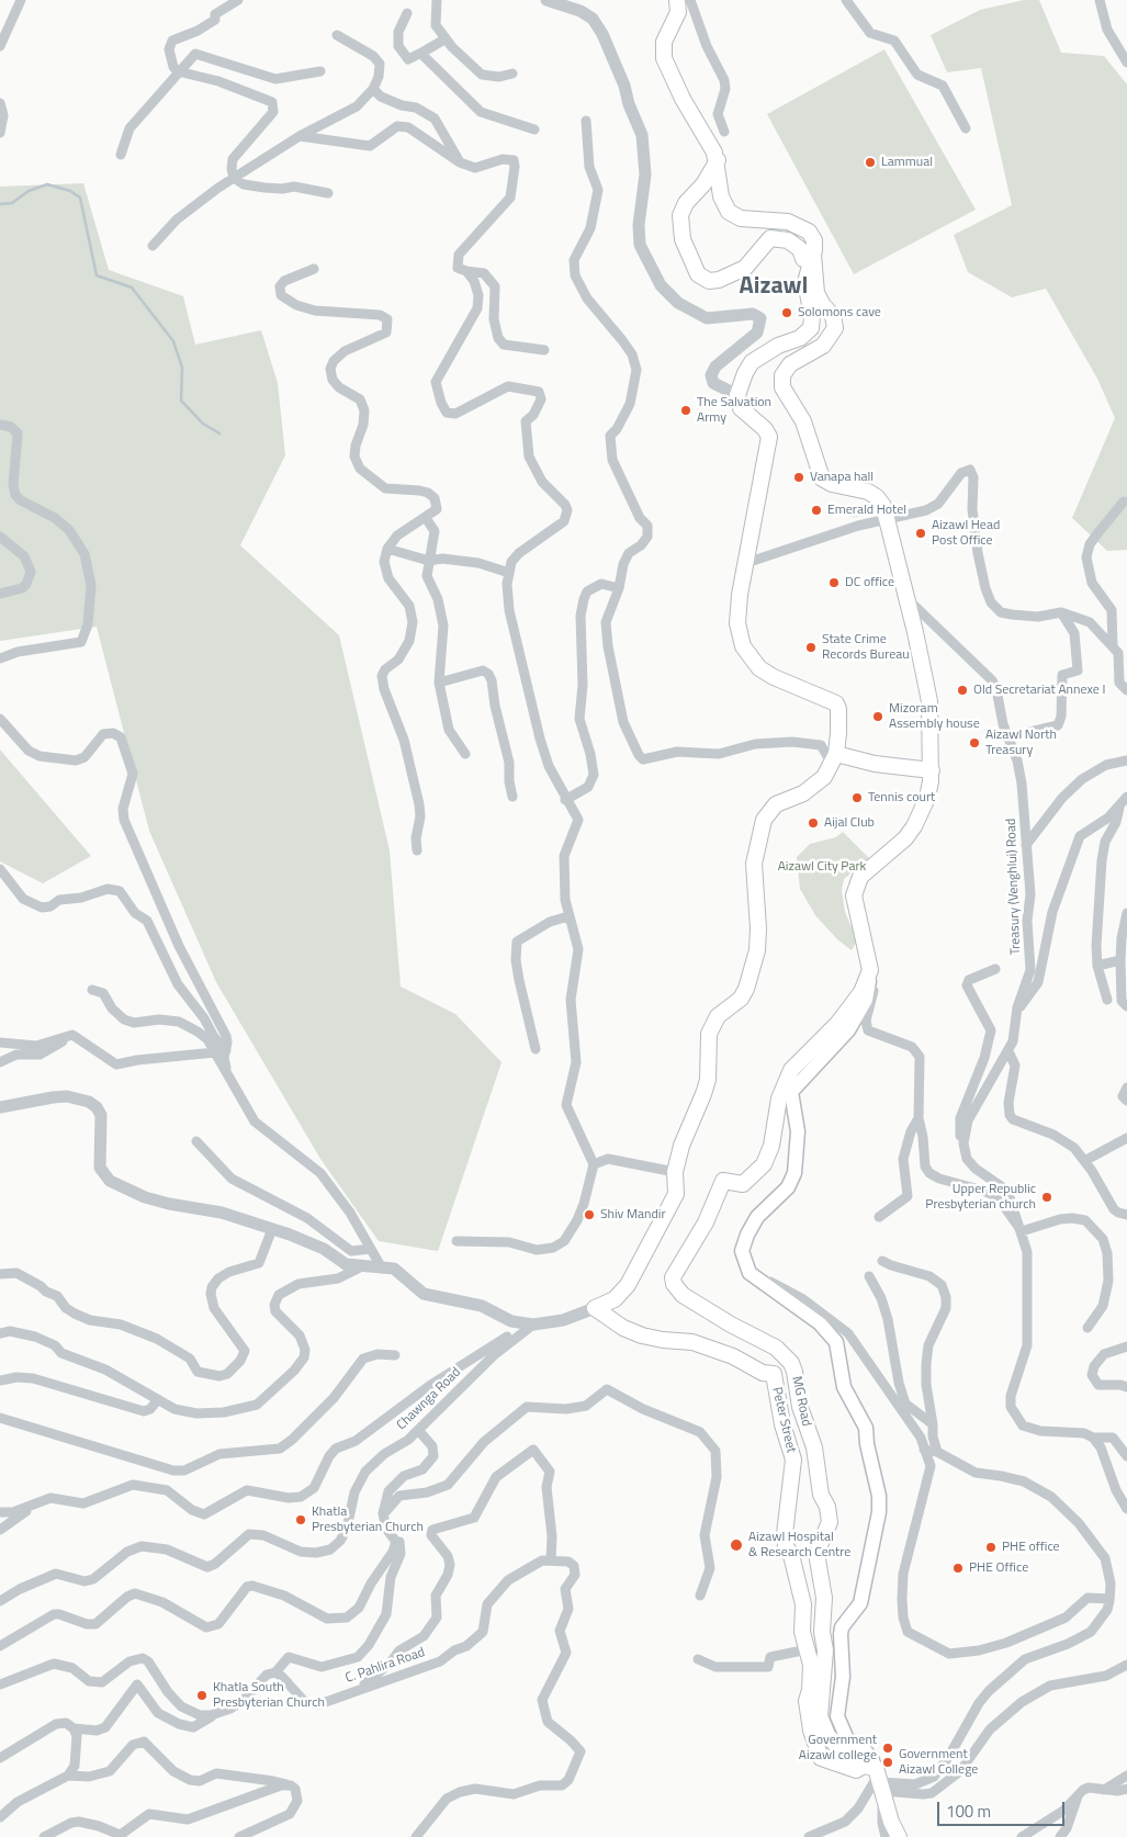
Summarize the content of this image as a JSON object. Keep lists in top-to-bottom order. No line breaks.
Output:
{"streets":{"main road":["MG Road","Peter Street"],"street":["Treasury (Venghlui) Road","Chawnga Road","C. Pahlira Road"]},"crossings":[["MG Road","Peter Street"]],"districts":["Aizawl"],"parks":["Aizawl City Park"],"places":["Lammual","Solomons cave","The Salvation Army","Vanapa hall","Emerald Hotel","Aizawl Head Post Office","DC office","State Crime Records Bureau","Old Secretariat Annexe I","Mizoram Assembly house","Aizawl North Treasury","Tennis court","Aijal Club","Upper Republic Presbyterian church","Shiv Mandir","Khatla Presbyterian Church","Aizawl Hospital & Research Centre","PHE office","PHE Office","Khatla South Presbyterian Church","Government Aizawl college","Government Aizawl College"],"scale_bar":"100 m"}
